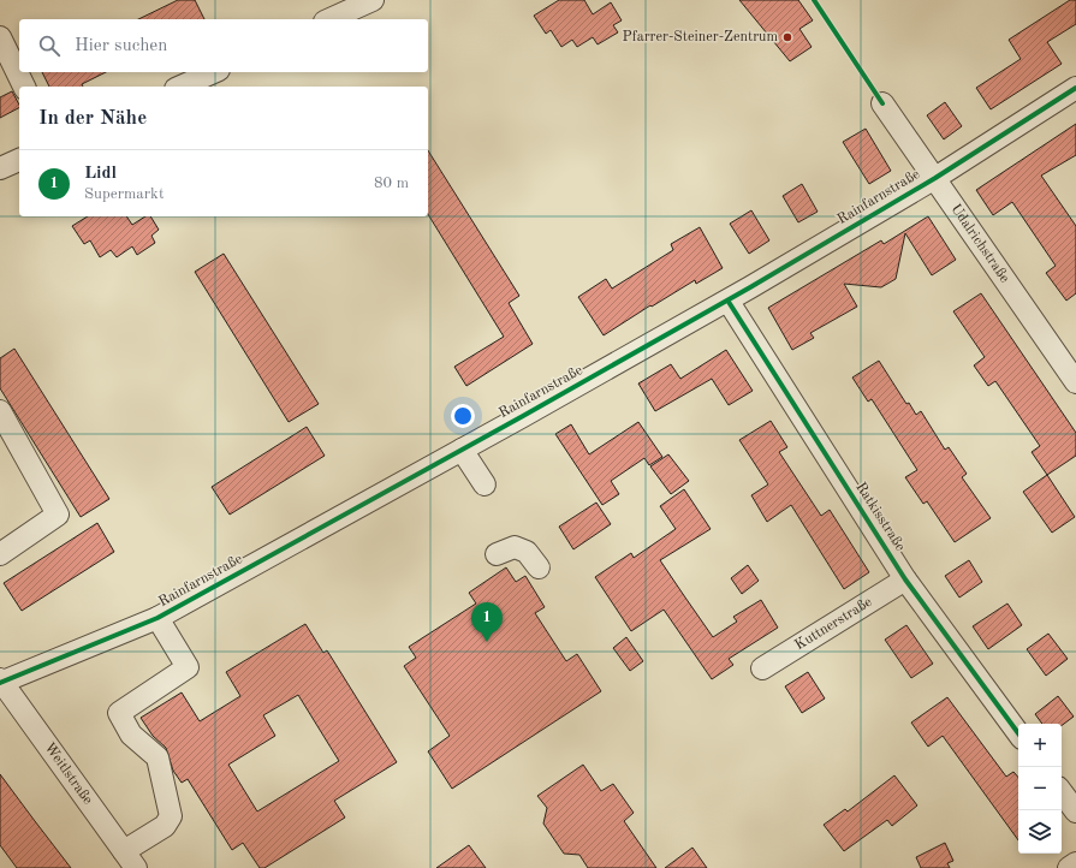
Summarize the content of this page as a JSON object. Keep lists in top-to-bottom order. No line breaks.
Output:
{"streets":{"street":["Rainfarnstraße","Udalrichstraße","Ratkisstraße","Kuttnerstraße","Weitlstraße"]},"crossings":[["Rainfarnstraße","Udalrichstraße"],["Rainfarnstraße","Ratkisstraße"],["Rainfarnstraße","Weitlstraße"],["Ratkisstraße","Kuttnerstraße"]],"places":["Pfarrer-Steiner-Zentrum"],"page":{"search":"Hier suchen","heading":"In der Nähe","list":[{"mark":"1","name":"Lidl","note":"Supermarkt","value":"80 m"}],"pins":"1","map_buttons":["+","−"]}}
